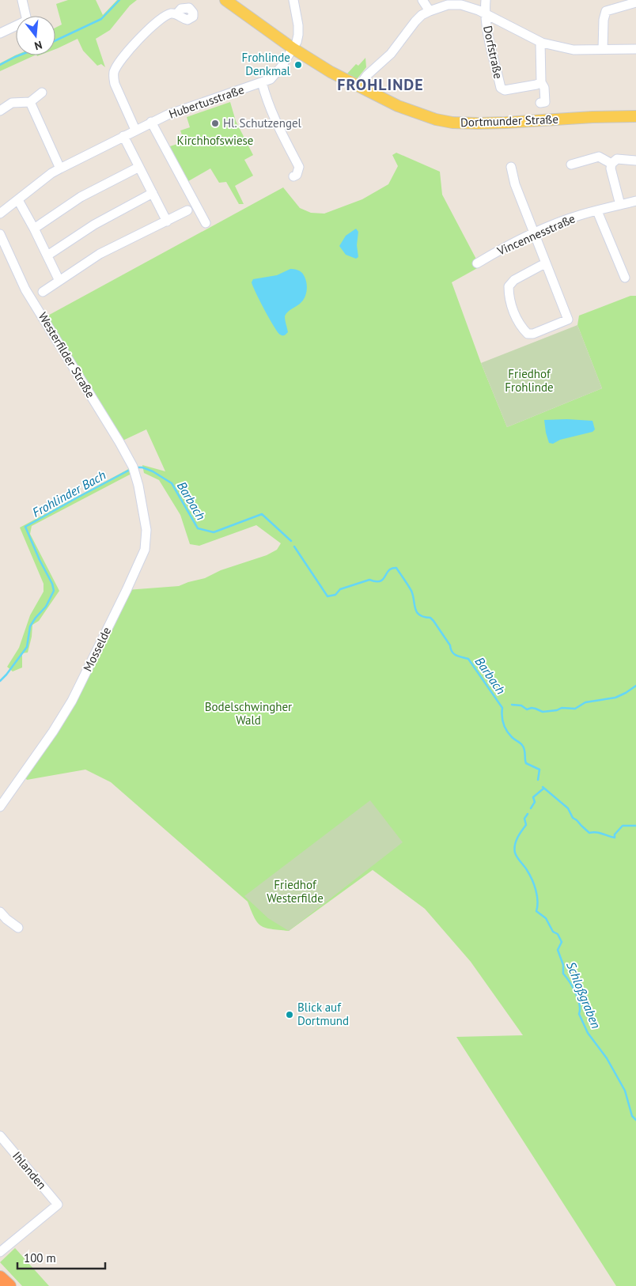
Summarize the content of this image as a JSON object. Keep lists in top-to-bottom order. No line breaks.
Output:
{"streets":{"main road":["Dortmunder Straße"],"street":["Dorfstraße","Hubertusstraße","Vincennesstraße","Westerfilder Straße","Mosselde","Ihlanden"]},"crossings":[["Dorfstraße","Dortmunder Straße"],["Hubertusstraße","Dortmunder Straße"],["Westerfilder Straße","Mosselde"]],"districts":["FROHLINDE"],"water":["Frohlinder Bach","Barbach","Schloßgraben"],"parks":["Kirchhofswiese","Friedhof Frohlinde","Bodelschwingher Wald","Friedhof Westerfilde"],"places":["Frohlinde Denkmal","Hl. Schutzengel","Blick auf Dortmund"],"scale_bar":"100 m","north":"bottom"}
